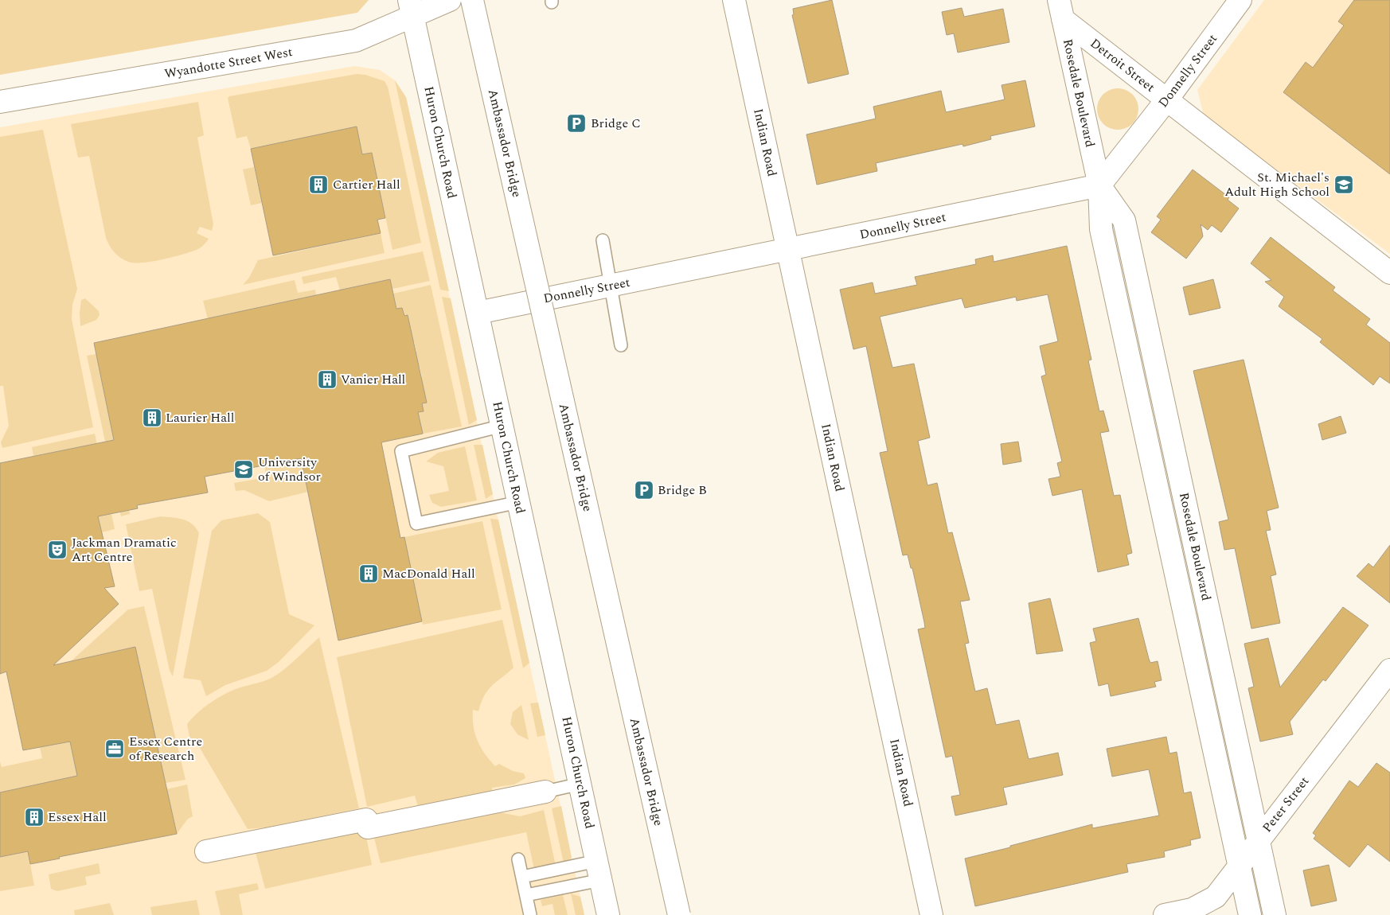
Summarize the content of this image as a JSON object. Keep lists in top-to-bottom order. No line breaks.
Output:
{"streets":{"main road":["Wyandotte Street West","Detroit Street","Donnelly Street","Rosedale Boulevard","Huron Church Road","Indian Road","Ambassador Bridge","Peter Street"]},"crossings":[["Wyandotte Street West","Huron Church Road"],["Detroit Street","Donnelly Street"],["Detroit Street","Rosedale Boulevard"],["Donnelly Street","Rosedale Boulevard"],["Donnelly Street","Huron Church Road"],["Donnelly Street","Indian Road"],["Rosedale Boulevard","Peter Street"]],"places":{"parking":["Bridge C","Bridge B"],"building":["Cartier Hall","Vanier Hall","Laurier Hall","MacDonald Hall","Essex Hall"],"school or university":["St. Michael's Adult High School","University of Windsor"],"theatre":["Jackman Dramatic Art Centre"],"office":["Essex Centre of Research"]}}
